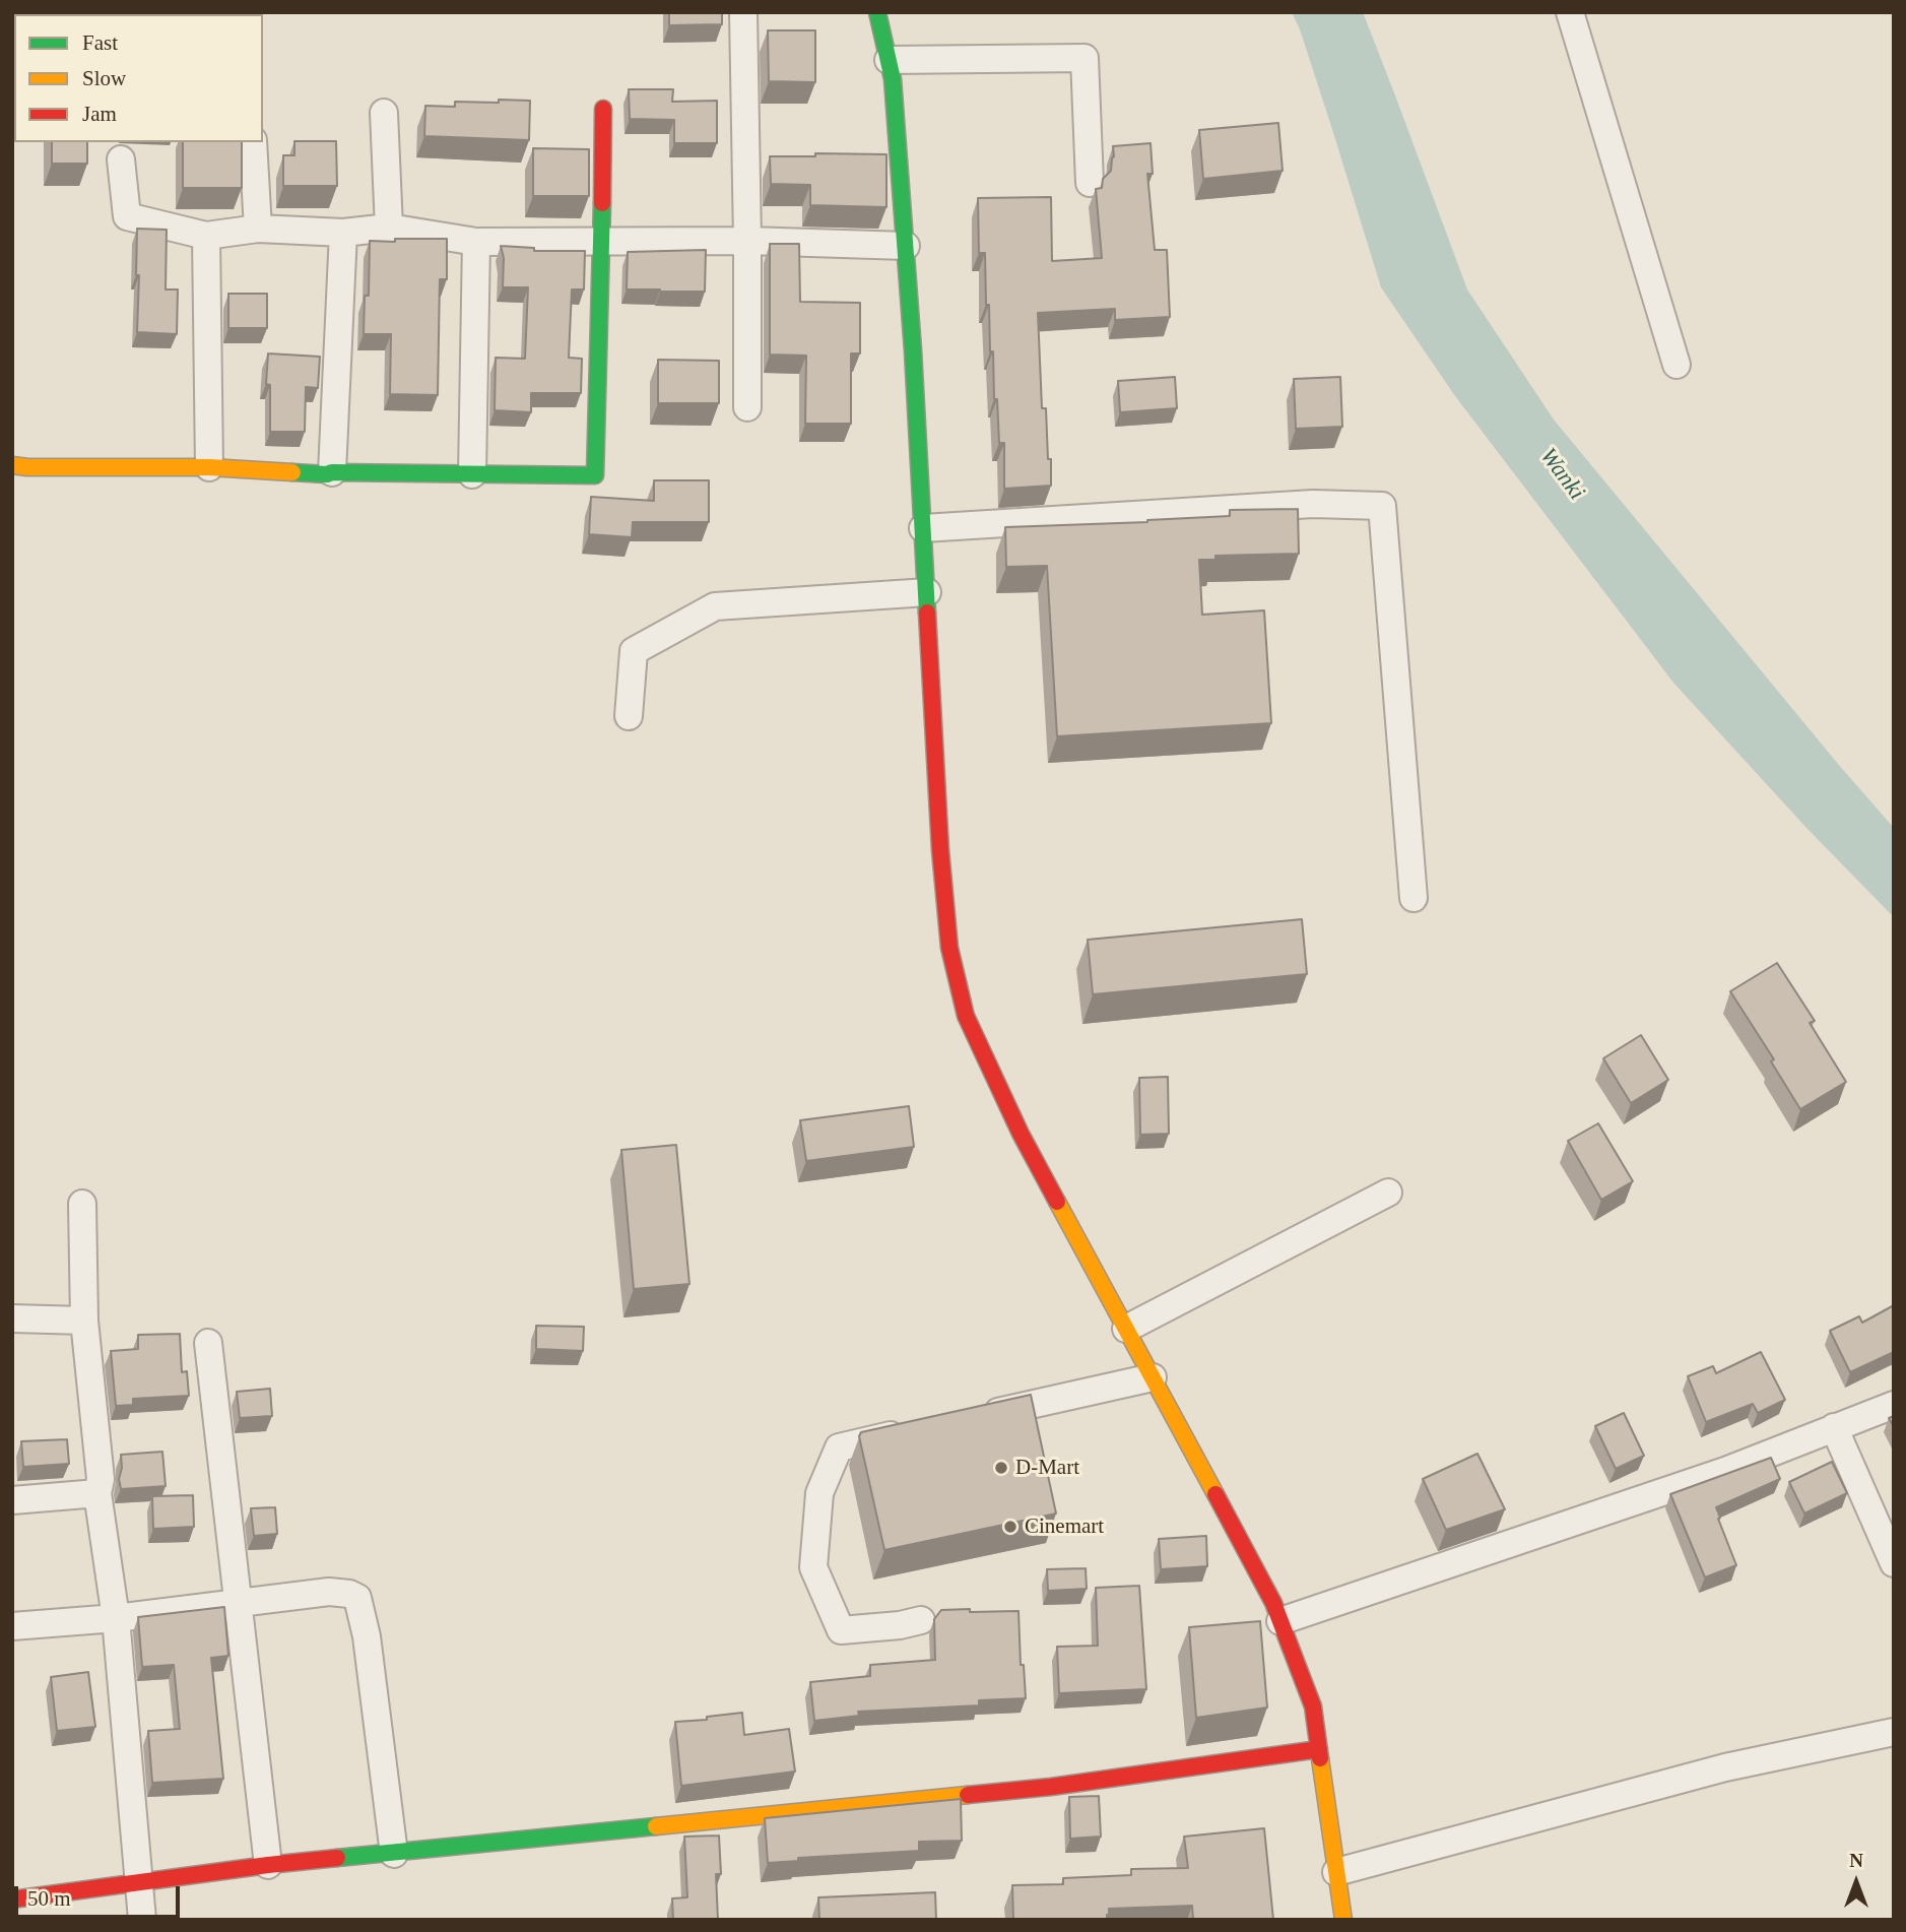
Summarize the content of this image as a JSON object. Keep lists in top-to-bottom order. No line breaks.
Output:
{"water":["Wanki"],"places":["D-Mart","Cinemart"],"legend":["Fast","Slow","Jam"],"scale_bar":"50 m","north":"top"}
